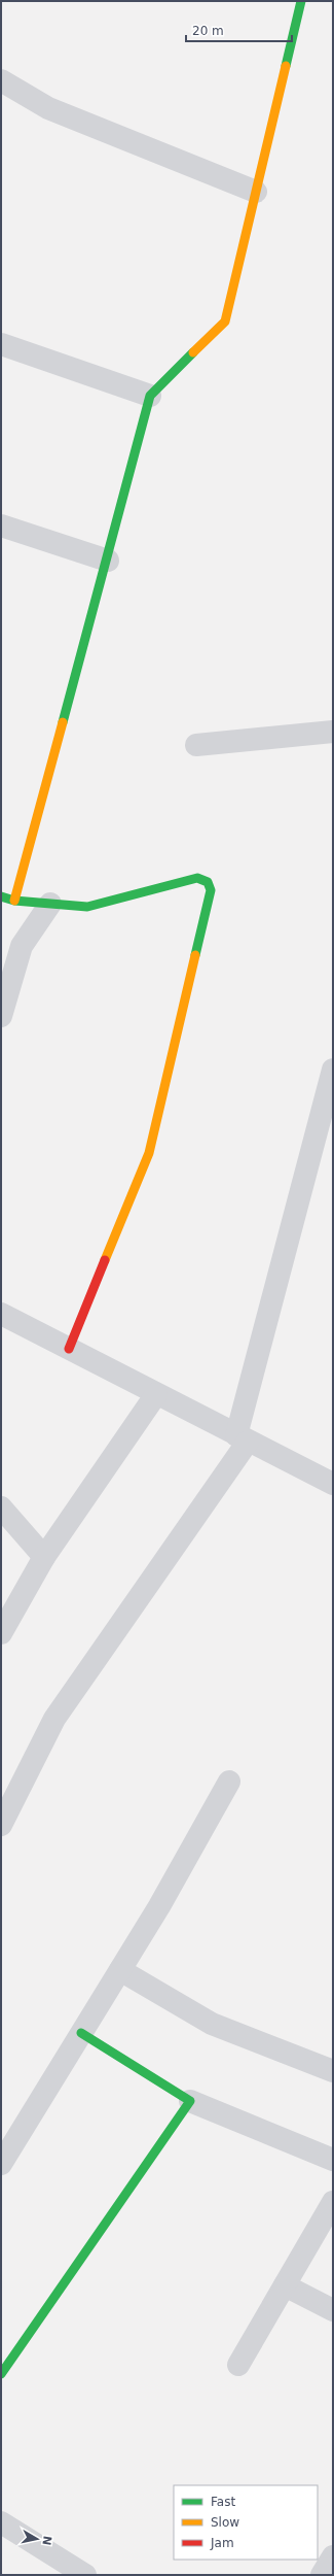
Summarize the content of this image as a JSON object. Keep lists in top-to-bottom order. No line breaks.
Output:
{"legend":["Fast","Slow","Jam"],"scale_bar":"20 m","north":"right"}
